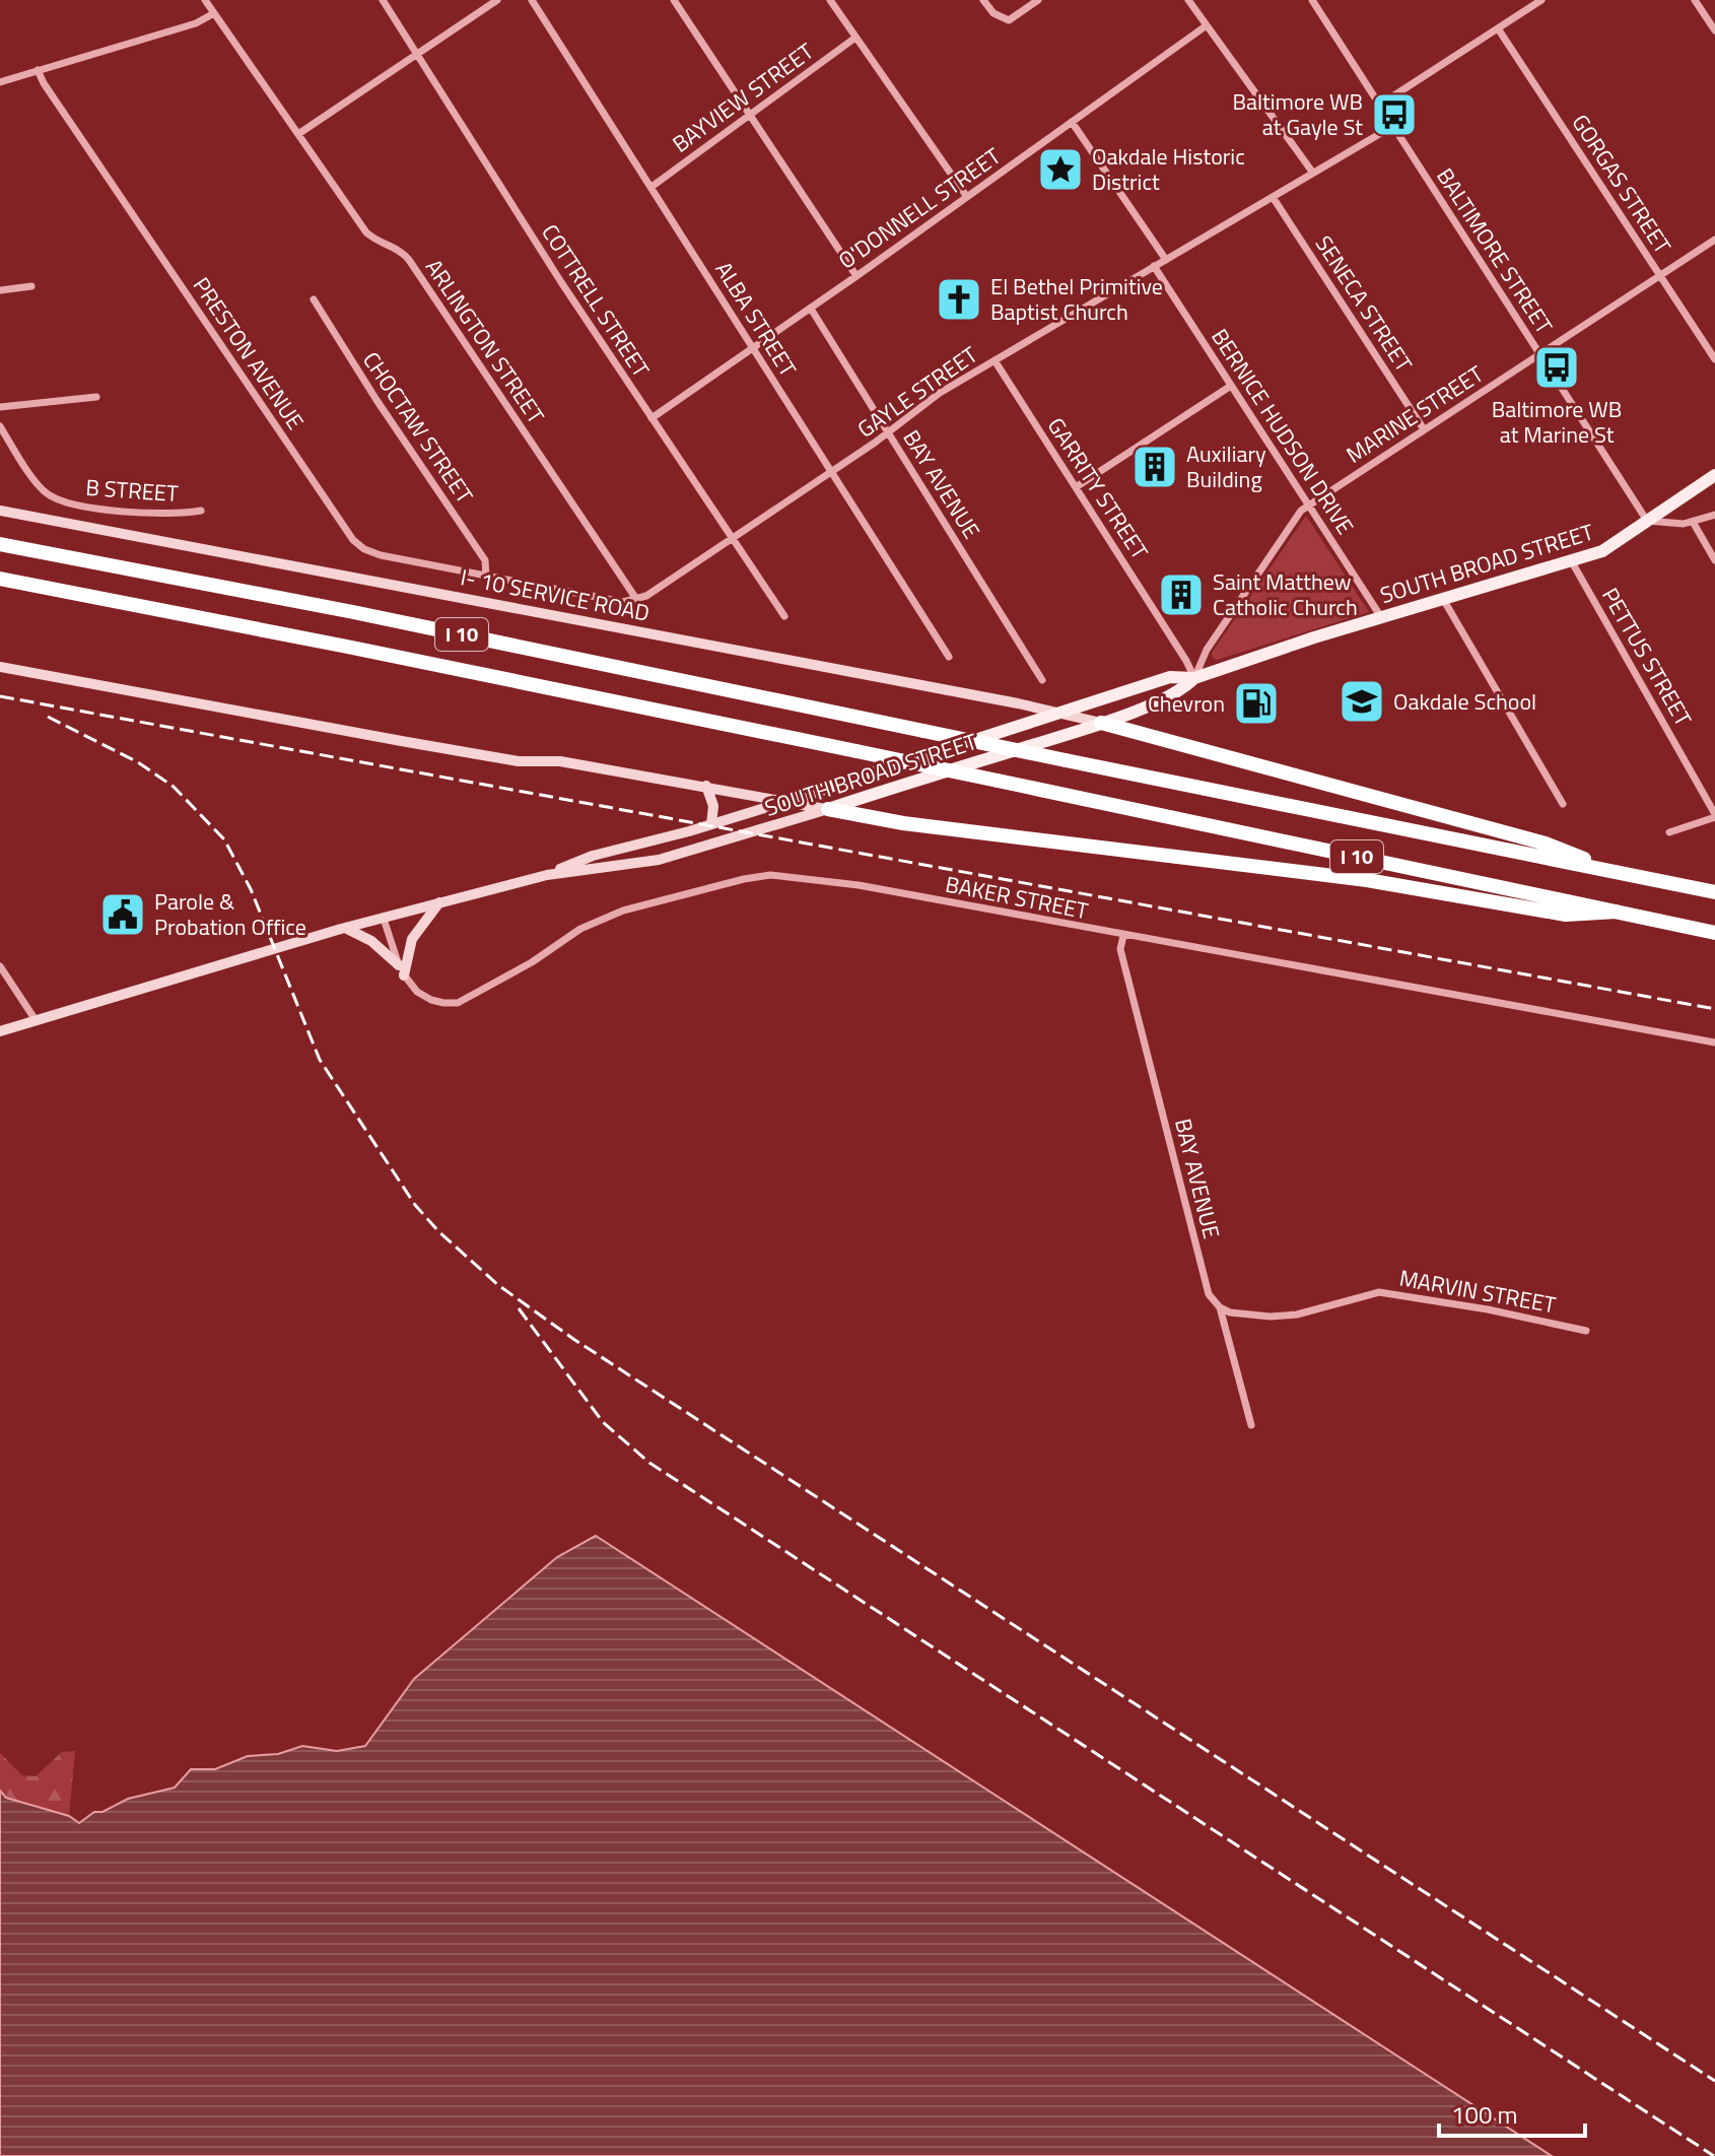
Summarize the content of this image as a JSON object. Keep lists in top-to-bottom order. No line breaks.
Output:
{"streets":{"highway":["I 10"],"main road":["SOUTH BROAD STREET","I- 10 SERVICE ROAD"],"street":["BAYVIEW STREET","GORGAS STREET","O'DONNELL STREET","BALTIMORE STREET","COTTRELL STREET","SENECA STREET","ALBA STREET","ARLINGTON STREET","PRESTON AVENUE","GAYLE STREET","MARINE STREET","CHOCTAW STREET","BERNICE HUDSON DRIVE","BAY AVENUE","GARRITY STREET","B STREET","PETTUS STREET","BAKER STREET","MARVIN STREET"]},"crossings":[["BAYVIEW STREET","ALBA STREET"],["GORGAS STREET","MARINE STREET"],["O'DONNELL STREET","COTTRELL STREET"],["O'DONNELL STREET","ALBA STREET"],["O'DONNELL STREET","BAY AVENUE"],["BALTIMORE STREET","GAYLE STREET"],["BALTIMORE STREET","MARINE STREET"],["BALTIMORE STREET","SOUTH BROAD STREET"],["COTTRELL STREET","GAYLE STREET"],["SENECA STREET","GAYLE STREET"],["SENECA STREET","MARINE STREET"],["ALBA STREET","GAYLE STREET"],["ARLINGTON STREET","PRESTON AVENUE"],["ARLINGTON STREET","GAYLE STREET"],["PRESTON AVENUE","GAYLE STREET"],["PRESTON AVENUE","CHOCTAW STREET"],["GAYLE STREET","BERNICE HUDSON DRIVE"],["GAYLE STREET","BAY AVENUE"],["GAYLE STREET","GARRITY STREET"],["MARINE STREET","BERNICE HUDSON DRIVE"],["MARINE STREET","GARRITY STREET"],["MARINE STREET","SOUTH BROAD STREET"],["BERNICE HUDSON DRIVE","SOUTH BROAD STREET"],["BAY AVENUE","BAKER STREET"],["BAY AVENUE","MARVIN STREET"],["GARRITY STREET","SOUTH BROAD STREET"],["SOUTH BROAD STREET","I- 10 SERVICE ROAD"],["SOUTH BROAD STREET","PETTUS STREET"]],"places":{"bus stop":["Baltimore WB at Gayle St","Baltimore WB at Marine St"],"place":["Oakdale Historic District"],"church":["El Bethel Primitive Baptist Church"],"building":["Auxiliary Building","Saint Matthew Catholic Church"],"school or university":["Oakdale School"],"fuel station":["Chevron"],"public building":["Parole & Probation Office"]},"scale_bar":"100 m"}
